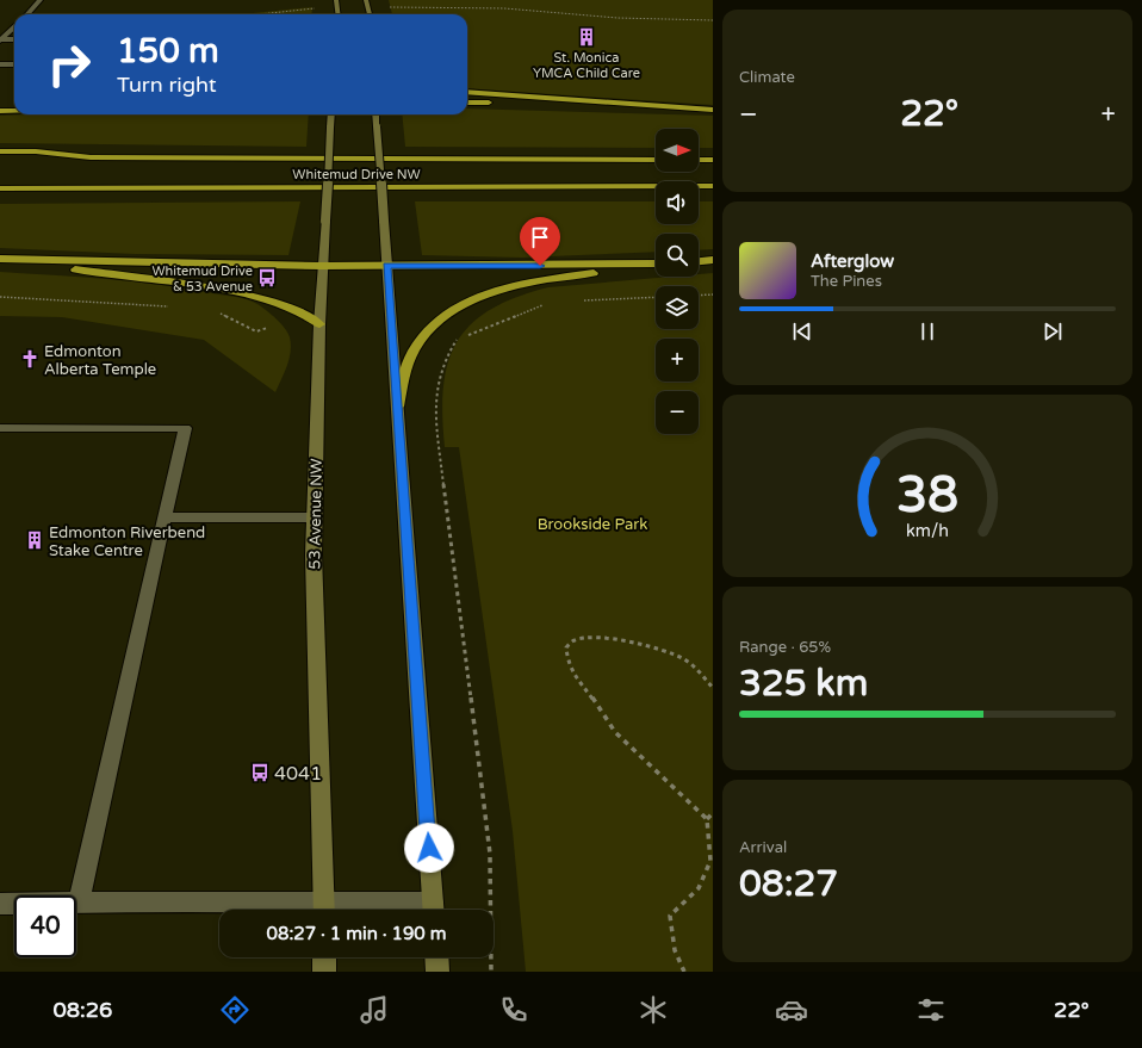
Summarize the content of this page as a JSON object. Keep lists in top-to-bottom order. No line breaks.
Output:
{"streets":{"highway":["Whitemud Drive NW"],"street":["53 Avenue NW"]},"parks":["Brookside Park"],"places":{"building":["St. Monica YMCA Child Care","Edmonton Riverbend Stake Centre"],"bus stop":["Whitemud Drive & 53 Avenue","4041"],"church":["Edmonton Alberta Temple"]},"north":"right","page":{"tile":["Climate",["Range · 65%","325 km"],["Arrival","08:27"]],"turn":["150 m","Turn right"],"heat":["−","22°","+"],"map_buttons":["+","−"],"song":["Afterglow","The Pines"],"limit":"40","trip":"08:27 · 1 min · 190 m","tabs":["08:26","22°"],"gauge":["38","km/h"]}}
